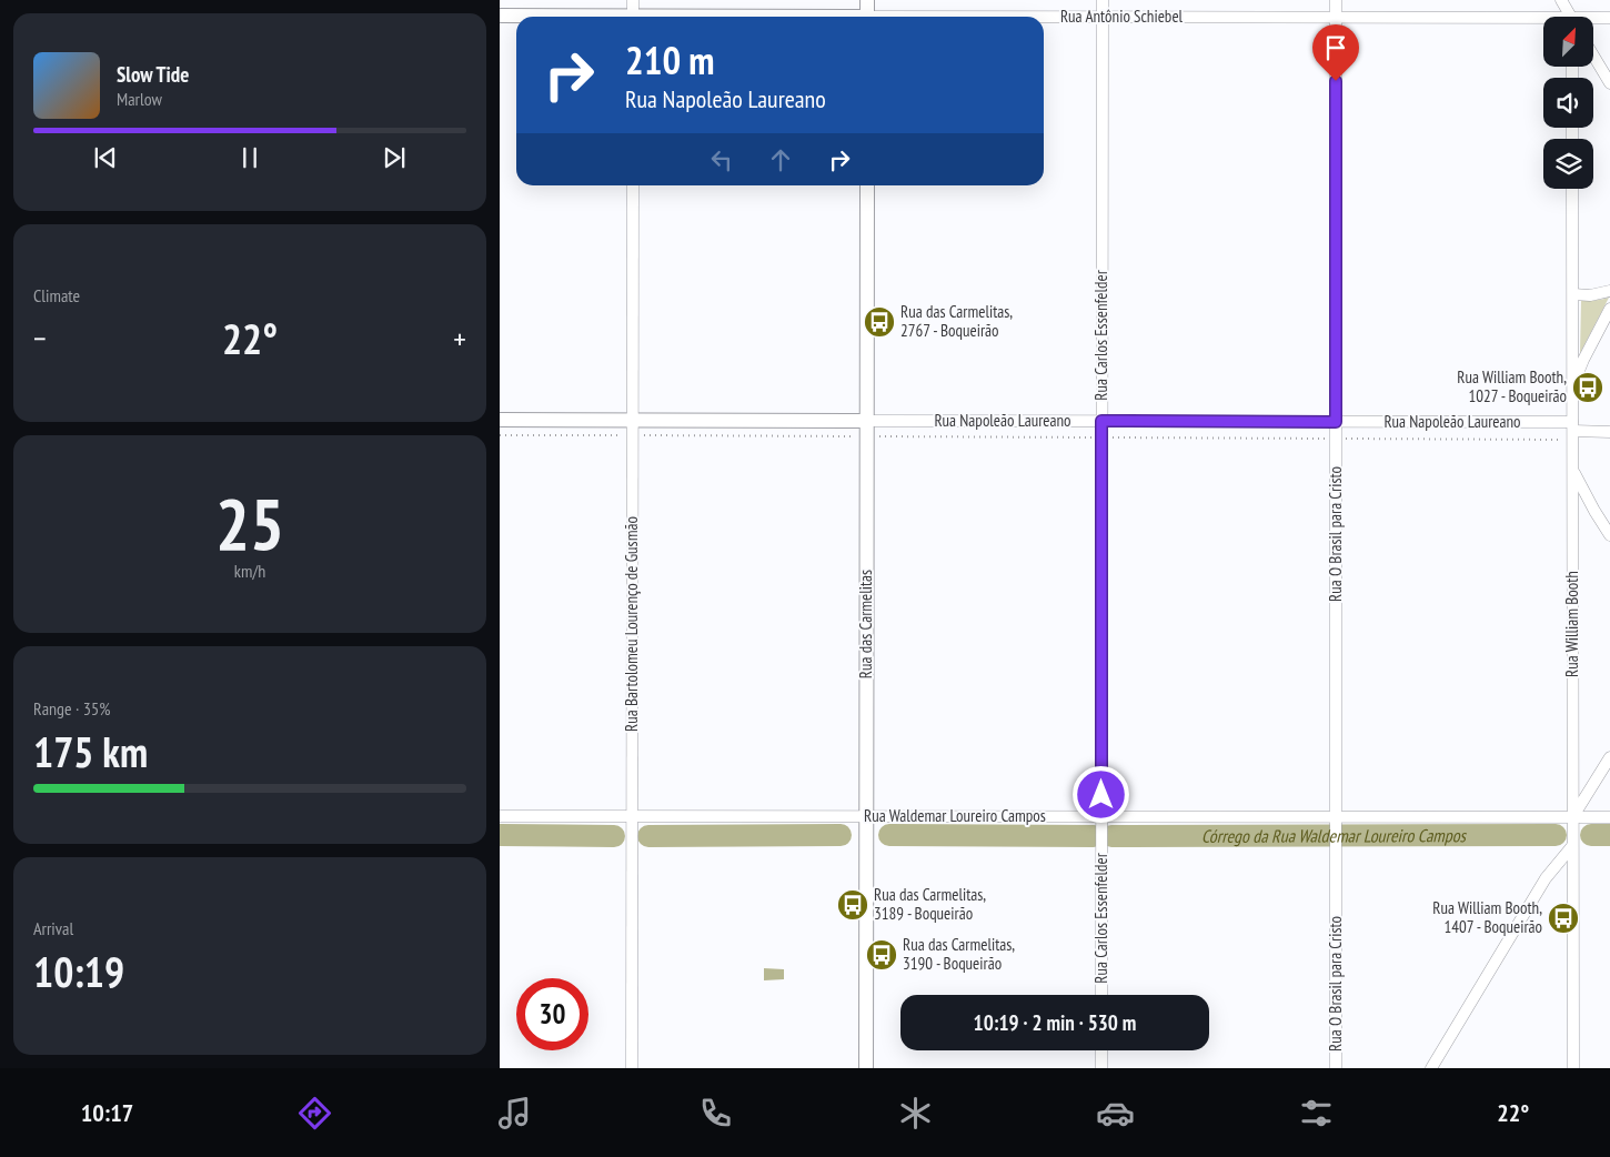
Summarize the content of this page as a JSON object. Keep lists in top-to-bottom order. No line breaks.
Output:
{"streets":{"street":["Rua Antônio Schiebel","Rua Carlos Essenfelder","Rua Napoleão Laureano","Rua O Brasil para Cristo","Rua Bartolomeu Lourenço de Gusmão","Rua das Carmelitas","Rua William Booth","Rua Waldemar Loureiro Campos"]},"crossings":[["Rua Antônio Schiebel","Rua Carlos Essenfelder"],["Rua Antônio Schiebel","Rua O Brasil para Cristo"],["Rua Carlos Essenfelder","Rua Napoleão Laureano"],["Rua Carlos Essenfelder","Rua Waldemar Loureiro Campos"],["Rua Napoleão Laureano","Rua O Brasil para Cristo"],["Rua Napoleão Laureano","Rua Bartolomeu Lourenço de Gusmão"],["Rua Napoleão Laureano","Rua das Carmelitas"],["Rua Napoleão Laureano","Rua William Booth"],["Rua O Brasil para Cristo","Rua Waldemar Loureiro Campos"],["Rua Bartolomeu Lourenço de Gusmão","Rua Waldemar Loureiro Campos"],["Rua das Carmelitas","Rua Waldemar Loureiro Campos"],["Rua William Booth","Rua Waldemar Loureiro Campos"]],"water":["Córrego da Rua Waldemar Loureiro Campos"],"places":{"bus stop":["Rua das Carmelitas, 2767 - Boqueirão","Rua William Booth, 1027 - Boqueirão","Rua das Carmelitas, 3189 - Boqueirão","Rua William Booth, 1407 - Boqueirão","Rua das Carmelitas, 3190 - Boqueirão"]},"north":"top right","page":{"turn":["210 m","Rua Napoleão Laureano"],"song":["Slow Tide","Marlow"],"tile":["Climate",["25","km/h"],["Range · 35%","175 km"],["Arrival","10:19"]],"heat":["−","22°","+"],"limit":"30","trip":"10:19 · 2 min · 530 m","tabs":["10:17","22°"]}}
